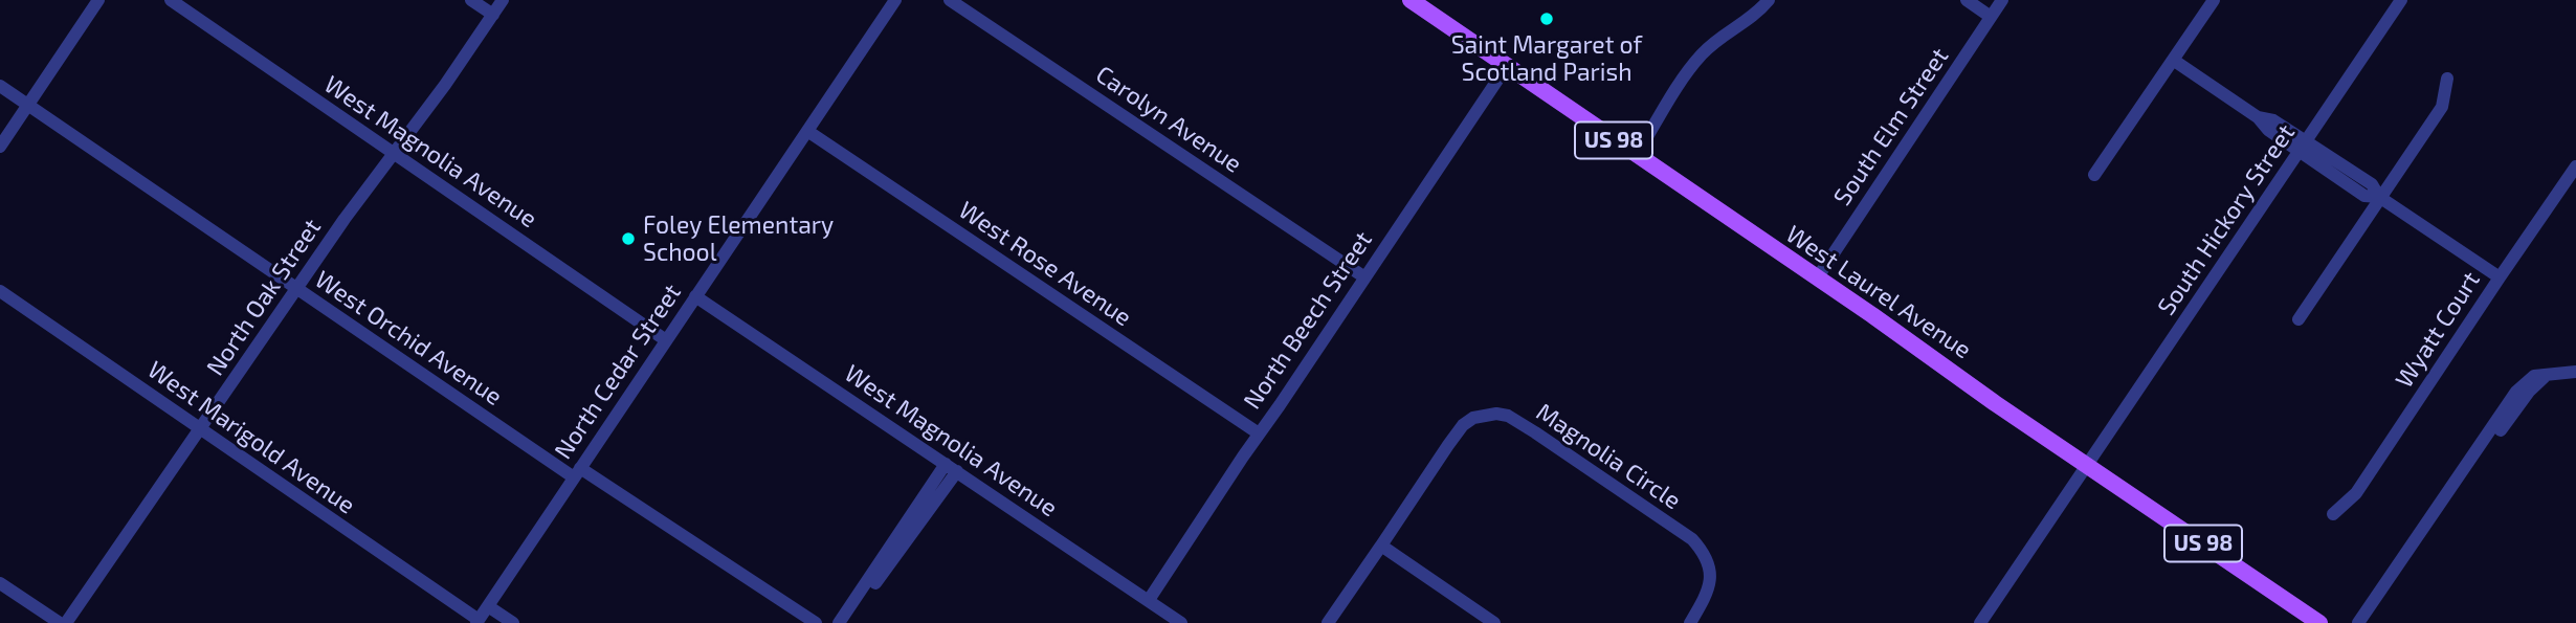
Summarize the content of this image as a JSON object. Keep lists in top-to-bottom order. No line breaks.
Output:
{"streets":{"main road":["US 98","West Laurel Avenue"],"street":["Carolyn Avenue","South Elm Street","West Magnolia Avenue","South Hickory Street","West Rose Avenue","North Oak Street","North Beech Street","Wyatt Court","West Orchid Avenue","North Cedar Street","West Marigold Avenue","Magnolia Circle"]},"crossings":[["Carolyn Avenue","North Beech Street"],["South Elm Street","West Laurel Avenue"],["West Magnolia Avenue","North Oak Street"],["West Magnolia Avenue","North Beech Street"],["West Magnolia Avenue","North Cedar Street"],["South Hickory Street","West Laurel Avenue"],["West Rose Avenue","North Beech Street"],["West Rose Avenue","North Cedar Street"],["West Laurel Avenue","North Beech Street"],["North Oak Street","West Orchid Avenue"],["North Oak Street","West Marigold Avenue"],["West Orchid Avenue","North Cedar Street"],["North Cedar Street","West Marigold Avenue"]],"places":["Saint Margaret of Scotland Parish","Foley Elementary School"]}
